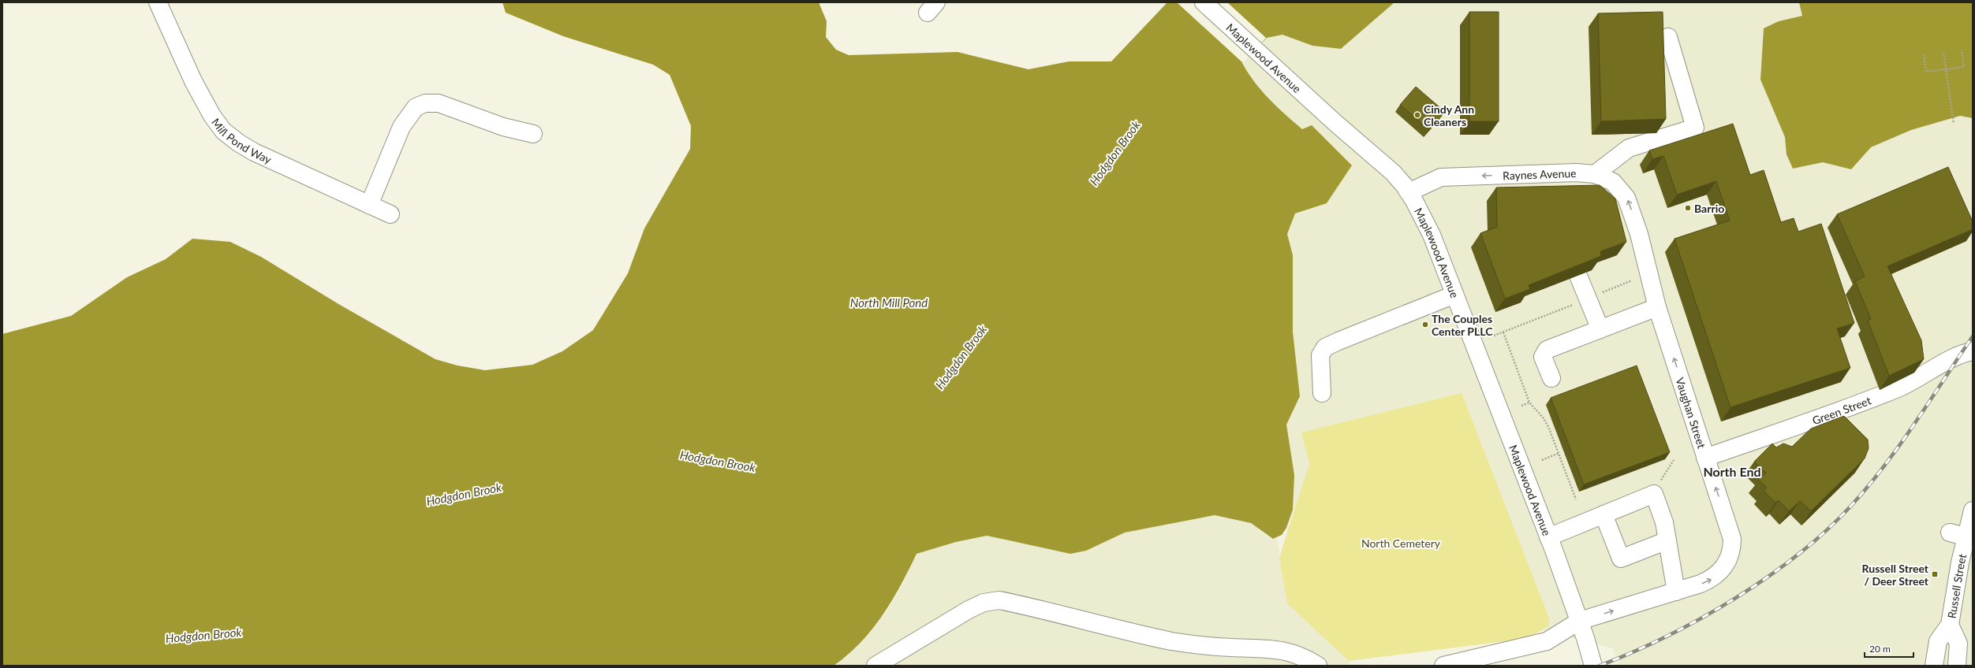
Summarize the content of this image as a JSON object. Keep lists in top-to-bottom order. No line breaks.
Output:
{"streets":{"street":["Maplewood Avenue","Mill Pond Way","Raynes Avenue","Green Street","Vaughan Street","Russell Street"]},"crossings":[["Maplewood Avenue","Raynes Avenue"],["Maplewood Avenue","Vaughan Street"],["Raynes Avenue","Vaughan Street"],["Green Street","Vaughan Street"]],"one_way":["Raynes Avenue"],"districts":["North End"],"water":["Hodgdon Brook","North Mill Pond"],"parks":["North Cemetery"],"places":{"other":["Cindy Ann Cleaners","Barrio","The Couples Center PLLC"],"transit":["Russell Street / Deer Street"]},"scale_bar":"20 m"}
